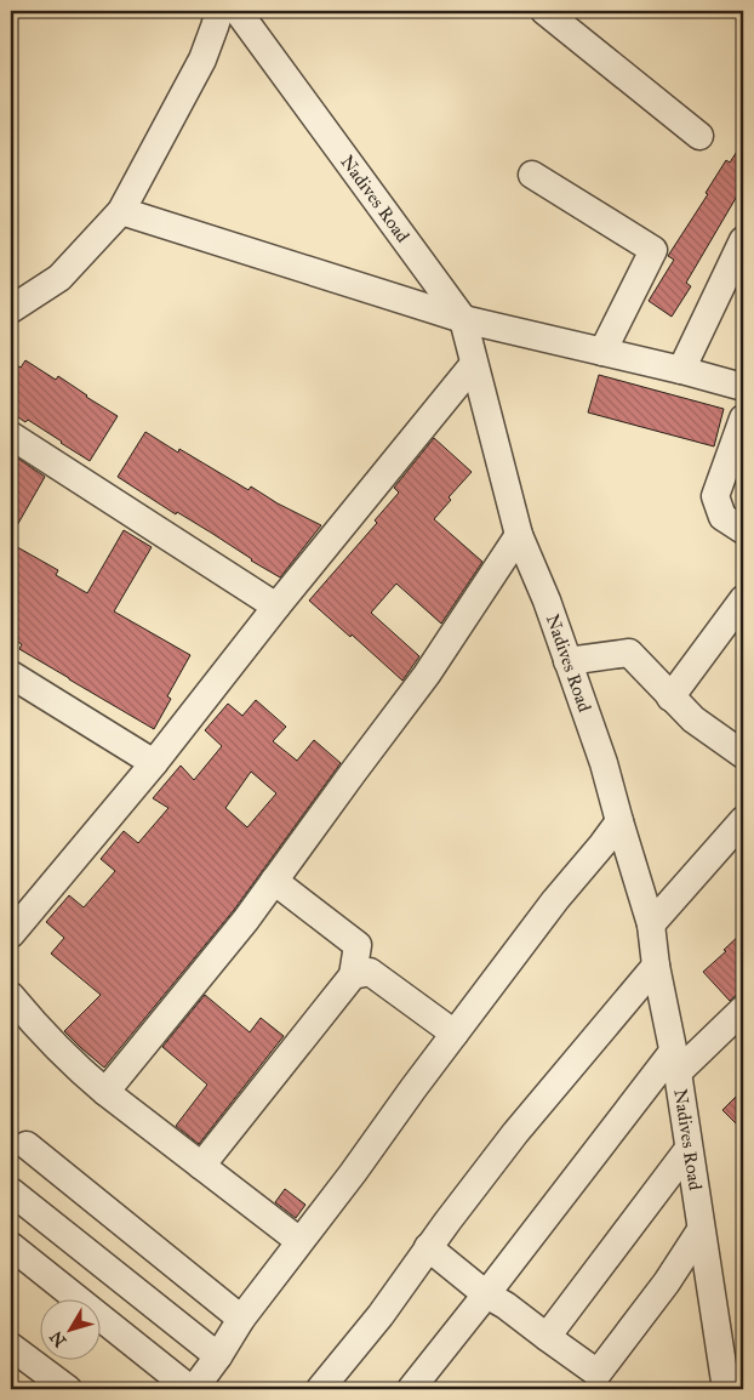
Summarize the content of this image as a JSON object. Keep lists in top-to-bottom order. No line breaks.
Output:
{"streets":{"street":["Nadives Road"]},"north":"bottom left"}
